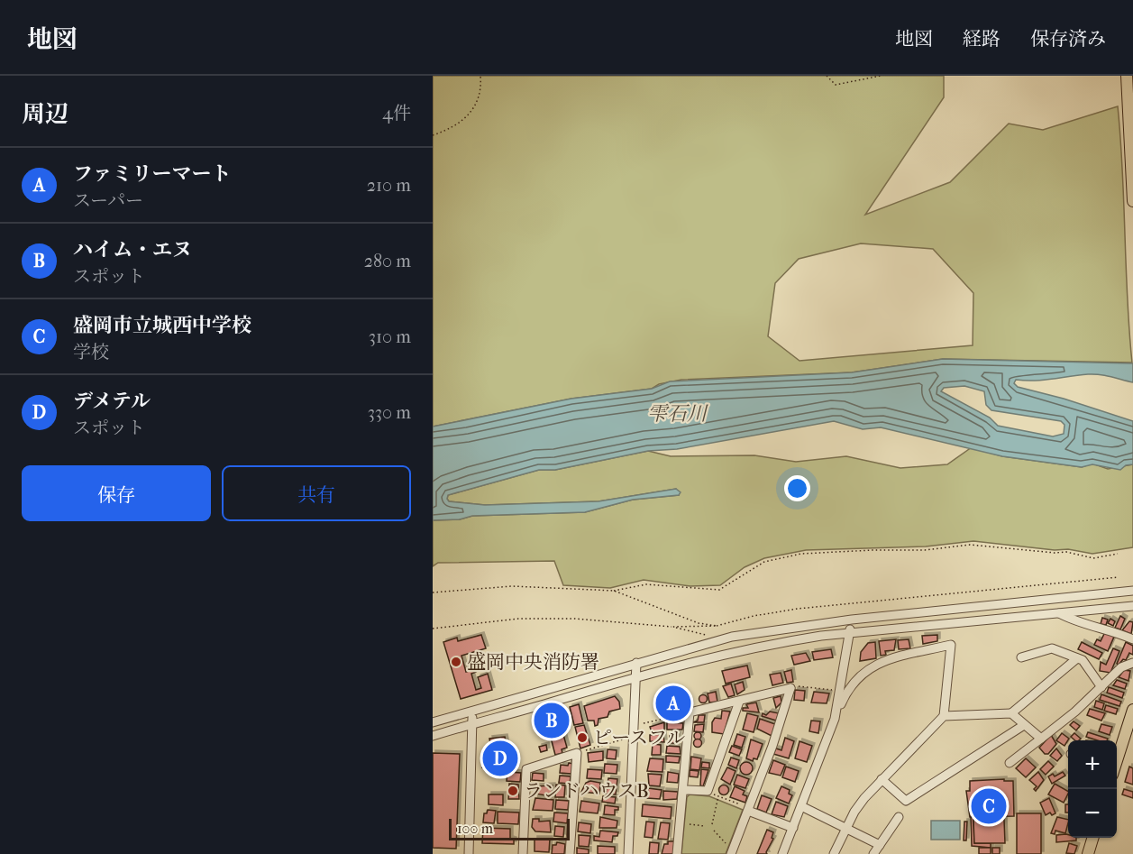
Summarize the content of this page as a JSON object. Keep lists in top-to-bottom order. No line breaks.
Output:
{"water":["雫石川"],"places":["盛岡中央消防署","ピースフル","ランドハウスB"],"scale_bar":"100 m","page":{"header":"地図","nav":["地図","経路","保存済み"],"heading":["周辺","4件"],"list":[{"mark":"A","name":"ファミリーマート","note":"スーパー","value":"210 m"},{"mark":"B","name":"ハイム・エヌ","note":"スポット","value":"280 m"},{"mark":"C","name":"盛岡市立城西中学校","note":"学校","value":"310 m"},{"mark":"D","name":"デメテル","note":"スポット","value":"330 m"}],"buttons":["保存","共有"],"pins":["A","B","D","C"],"map_buttons":["+","−"],"scale":"100 m"}}
